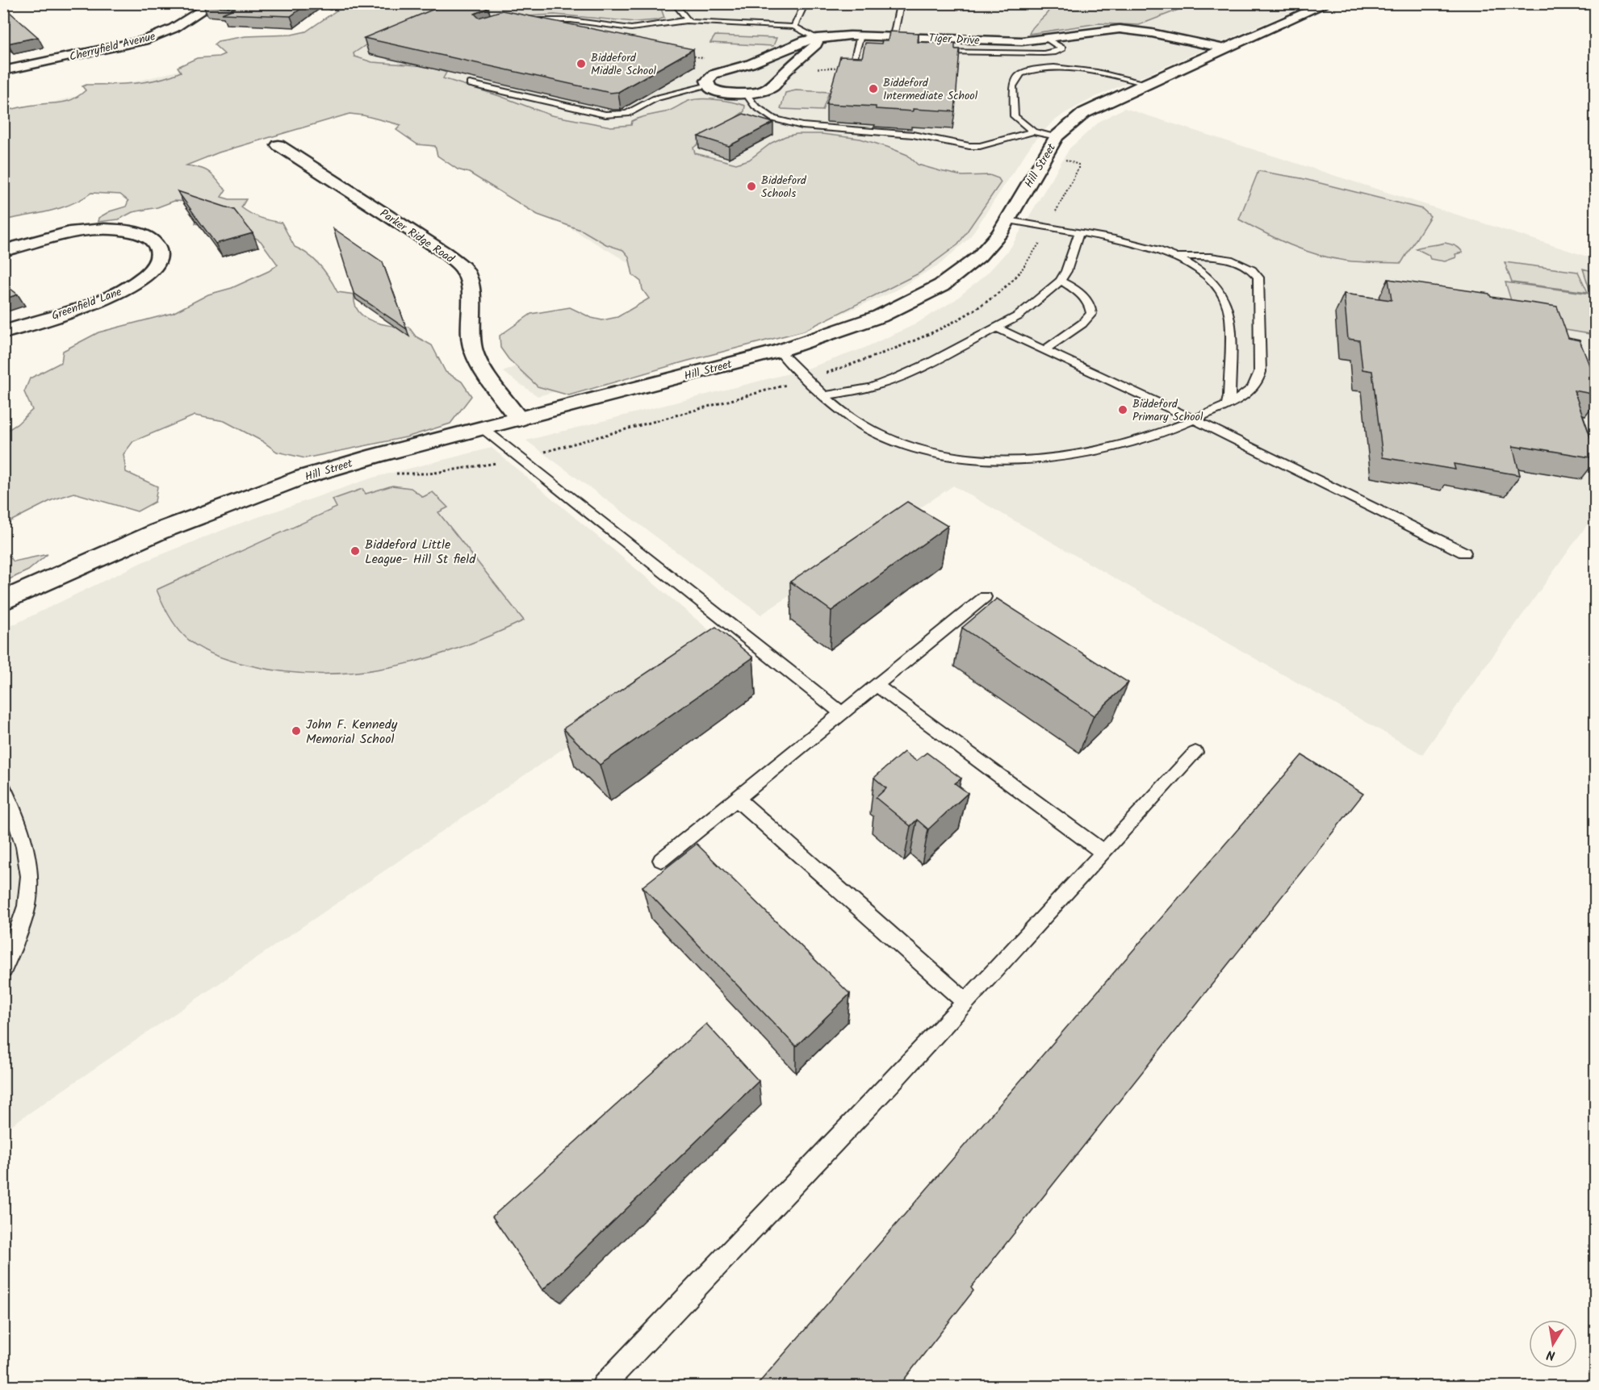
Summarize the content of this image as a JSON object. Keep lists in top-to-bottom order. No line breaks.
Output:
{"streets":{"street":["Tiger Drive","Cherryfield Avenue","Hill Street","Parker Ridge Road","Greenfield Lane"]},"crossings":[["Tiger Drive","Hill Street"],["Hill Street","Parker Ridge Road"]],"places":["Biddeford Middle School","Biddeford Intermediate School","Biddeford Schools","Biddeford Primary School","Biddeford Little League- Hill St field","John F. Kennedy Memorial School"],"north":"bottom"}
